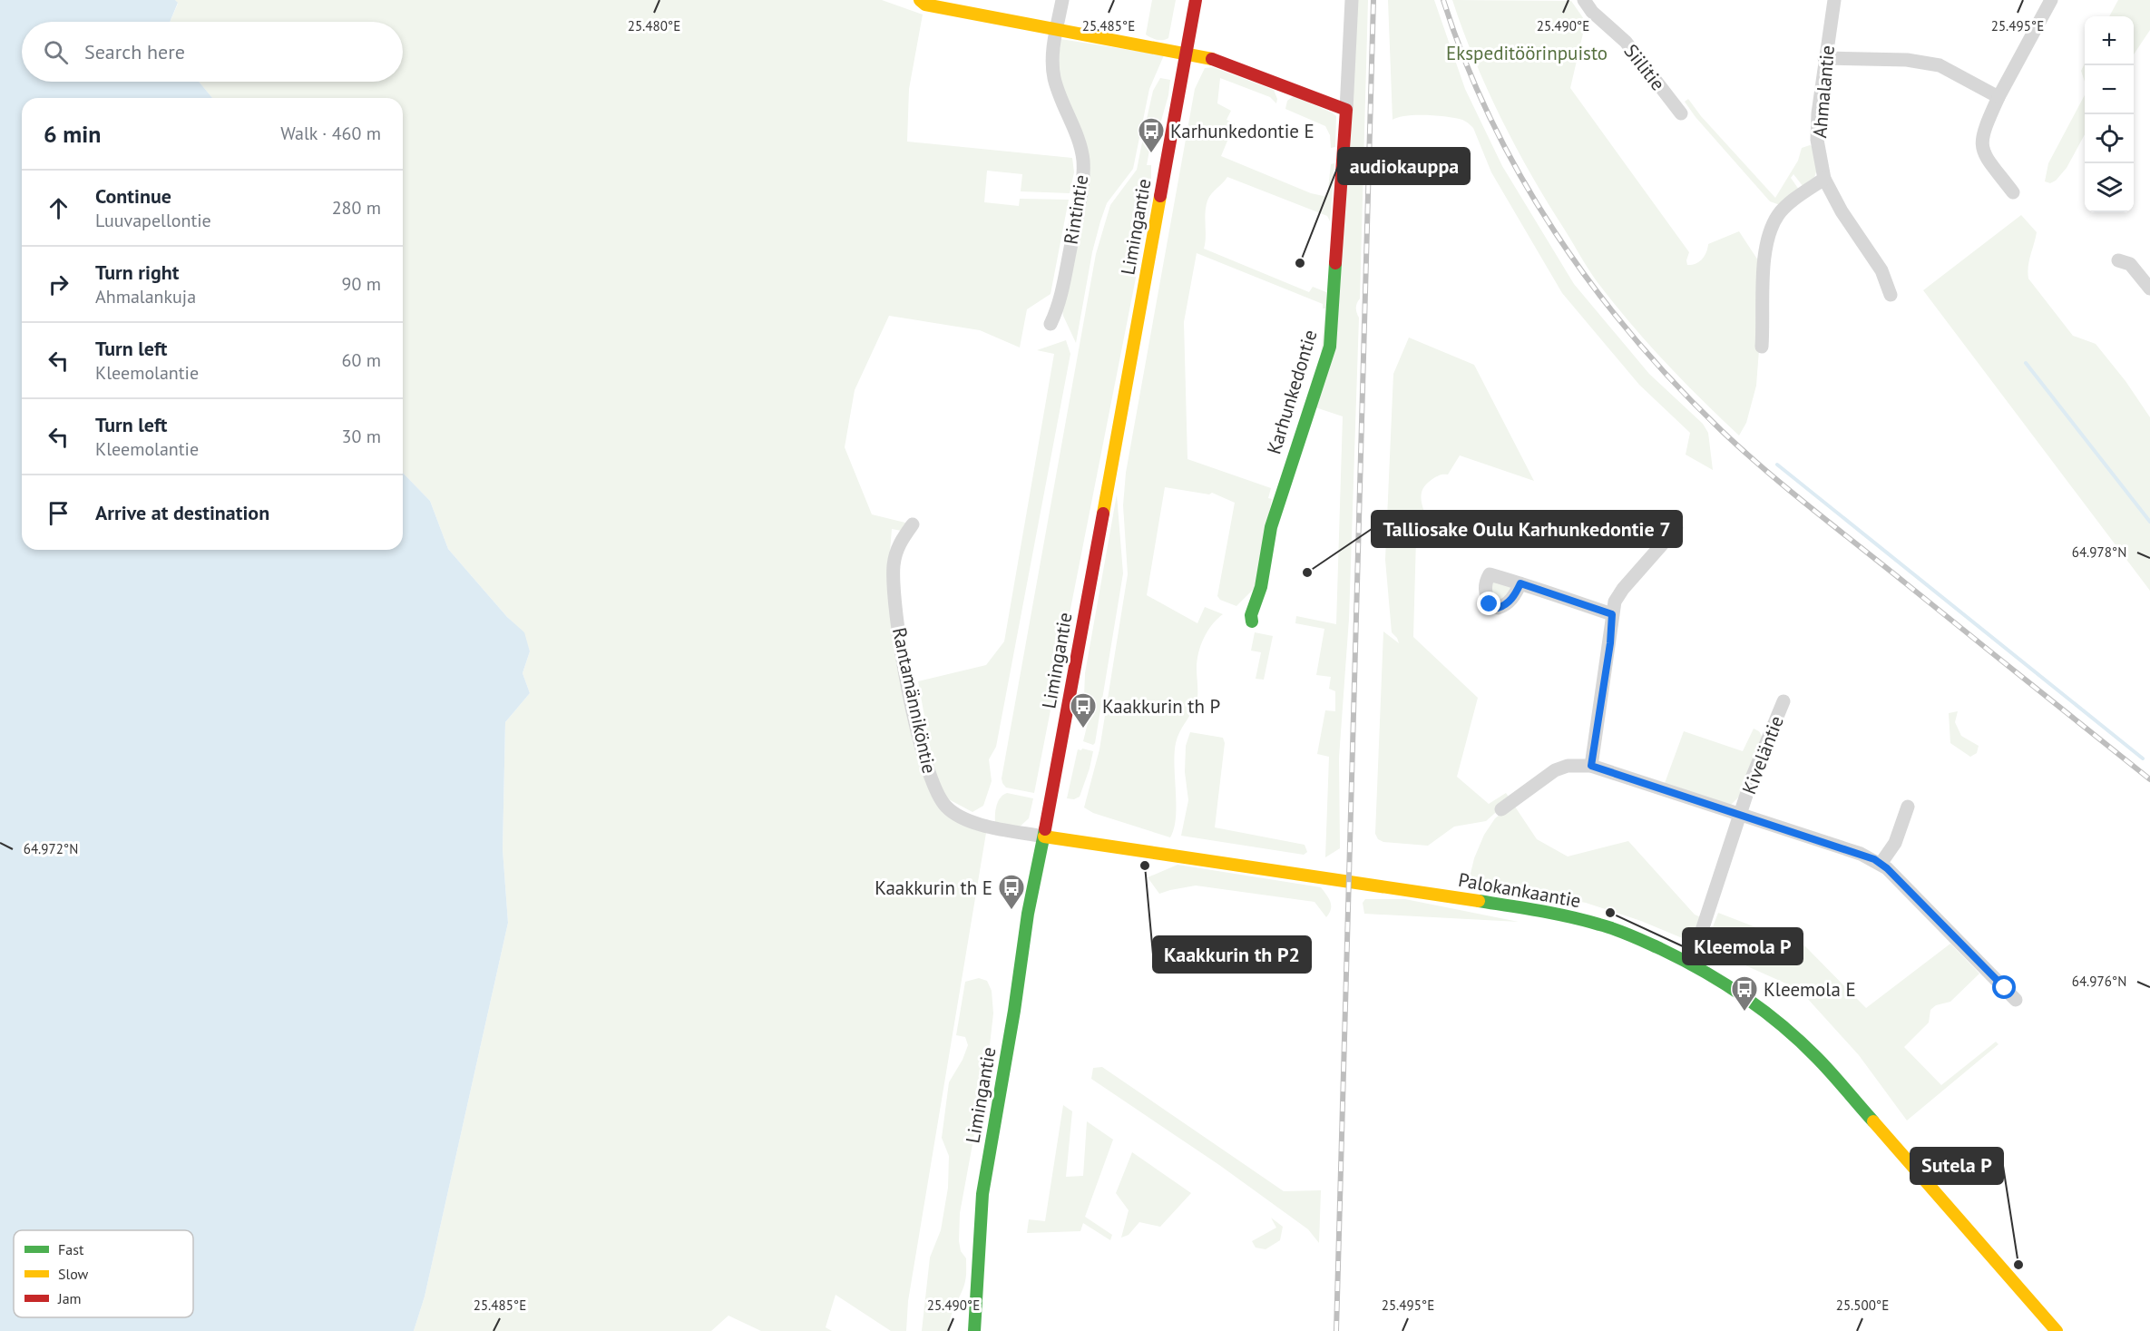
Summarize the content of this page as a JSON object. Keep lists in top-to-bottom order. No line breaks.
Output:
{"streets":{"main road":["Limingantie","Karhunkedontie","Palokankaantie"],"street":["Siilitie","Ahmalantie","Rintintie","Rantamänniköntie","Kiveläntie"]},"crossings":[["Limingantie","Rantamänniköntie"],["Limingantie","Palokankaantie"],["Rantamänniköntie","Palokankaantie"],["Kiveläntie","Palokankaantie"]],"parks":["Ekspeditöörinpuisto"],"places":{"bus stop":["Karhunkedontie E","Kaakkurin th P","Kaakkurin th E","Kleemola E"],"other":["audiokauppa","Talliosake Oulu Karhunkedontie 7","Kaakkurin th P2","Kleemola P","Sutela P"]},"legend":["Fast","Slow","Jam"],"page":{"map_buttons":["+","−"],"search":"Search here","heading":["6 min","Walk · 460 m"],"list":[["Continue","Luuvapellontie","280 m"],["Turn right","Ahmalankuja","90 m"],["Turn left","Kleemolantie","60 m"],["Turn left","Kleemolantie","30 m"],"Arrive at destination"]},"coordinates":["25.480°E","25.485°E","25.490°E","25.495°E","64.978°N","64.972°N","64.976°N","25.500°E"]}
